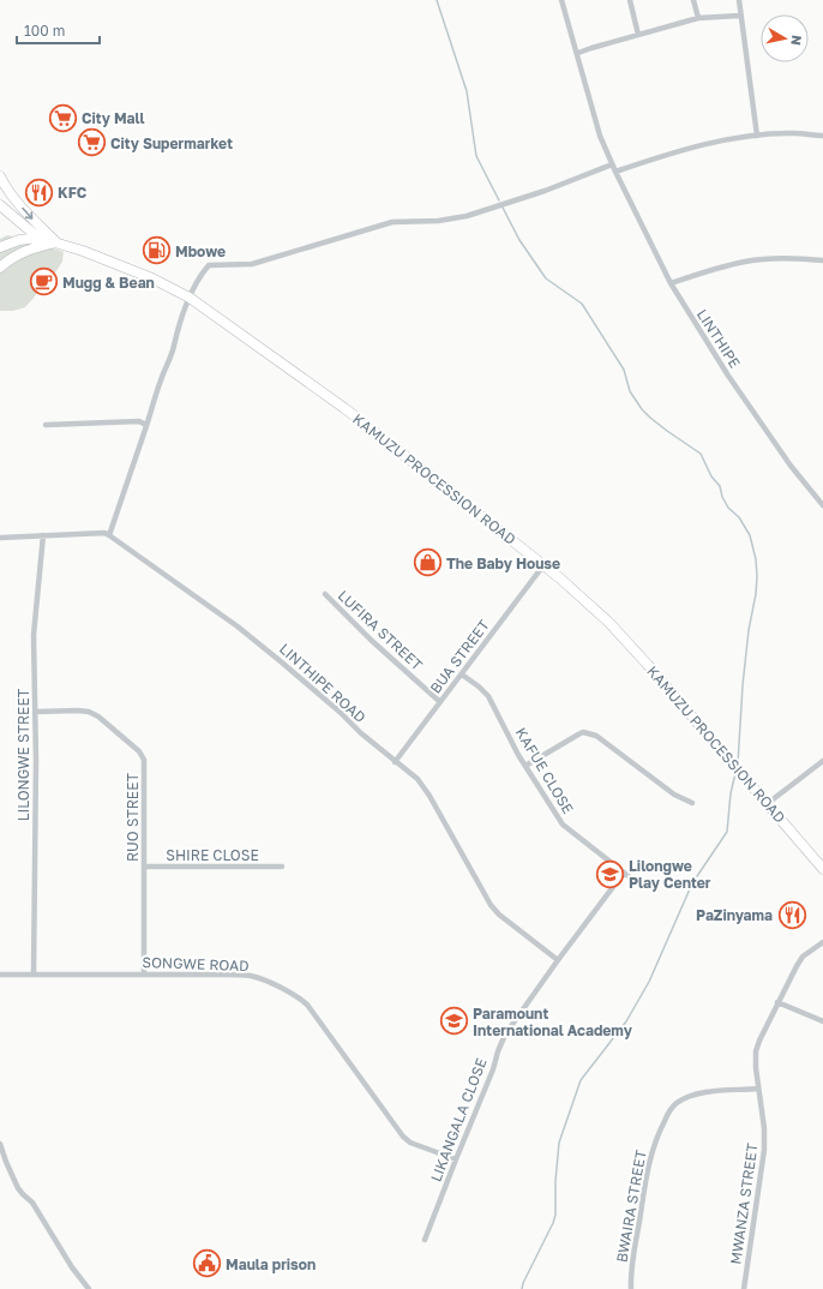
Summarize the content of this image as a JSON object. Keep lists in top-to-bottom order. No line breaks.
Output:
{"streets":{"highway":["KAMUZU PROCESSION ROAD"],"street":["LINTHIPE","LUFIRA STREET","BUA STREET","LINTHIPE ROAD","LILONGWE STREET","KAFUE CLOSE","RUO STREET","SHIRE CLOSE","SONGWE ROAD","LIKANGALA CLOSE","MWANZA STREET","BWAIRA STREET"]},"crossings":[["KAMUZU PROCESSION ROAD","BUA STREET"],["LUFIRA STREET","BUA STREET"],["BUA STREET","LINTHIPE ROAD"],["BUA STREET","KAFUE CLOSE"],["LINTHIPE ROAD","LIKANGALA CLOSE"],["LILONGWE STREET","RUO STREET"],["LILONGWE STREET","SONGWE ROAD"],["KAFUE CLOSE","LIKANGALA CLOSE"],["RUO STREET","SHIRE CLOSE"],["RUO STREET","SONGWE ROAD"],["SONGWE ROAD","LIKANGALA CLOSE"],["MWANZA STREET","BWAIRA STREET"]],"places":{"supermarket":["City Mall","City Supermarket"],"restaurant":["KFC","PaZinyama"],"fuel station":["Mbowe"],"cafe":["Mugg & Bean"],"shop":["The Baby House"],"school or university":["Lilongwe Play Center","Paramount International Academy"],"public building":["Maula prison"]},"scale_bar":"100 m","north":"right"}
